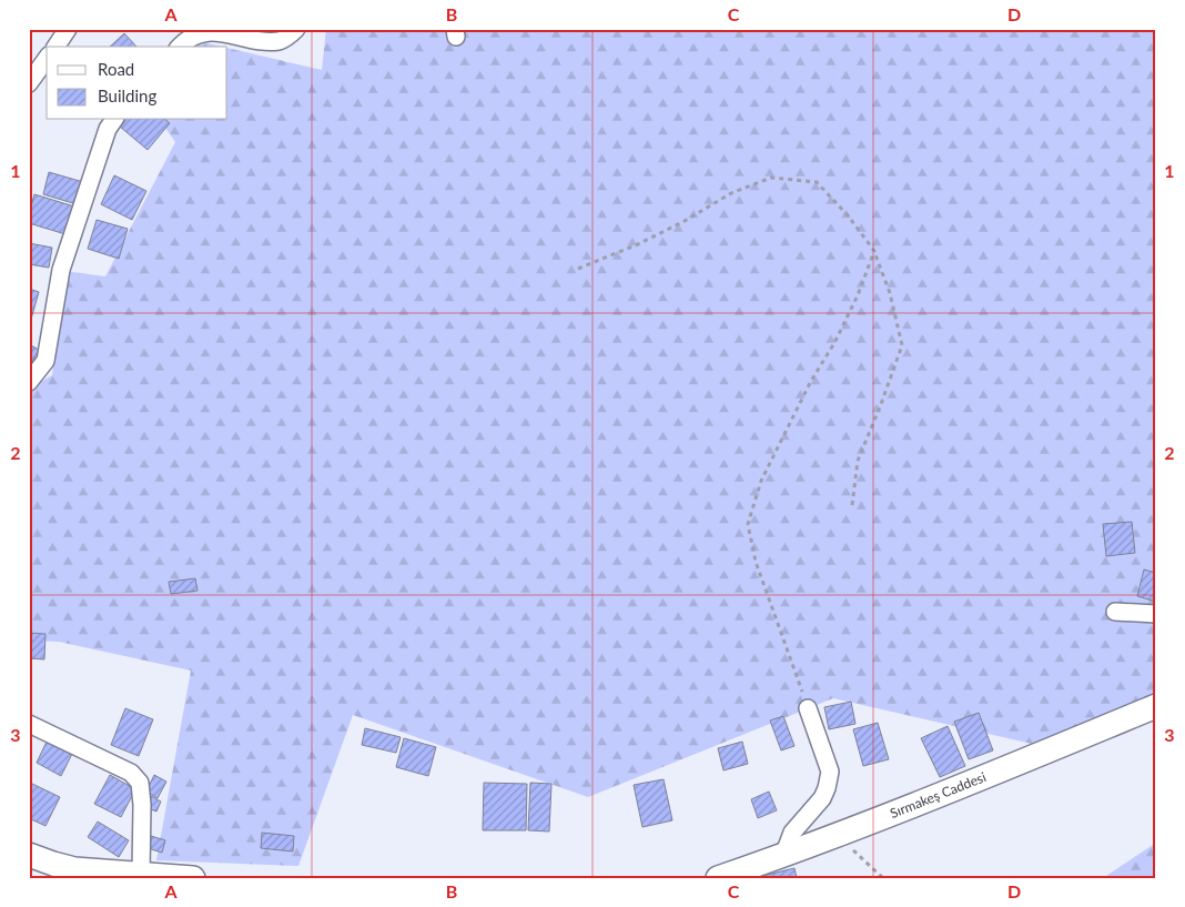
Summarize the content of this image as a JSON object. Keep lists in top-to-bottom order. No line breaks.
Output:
{"streets":{"main road":["Sırmakeş Caddesi"]},"legend":["Road","Building"],"grid":{"columns":["A","B","C","D"],"rows":["1","2","3"]}}
